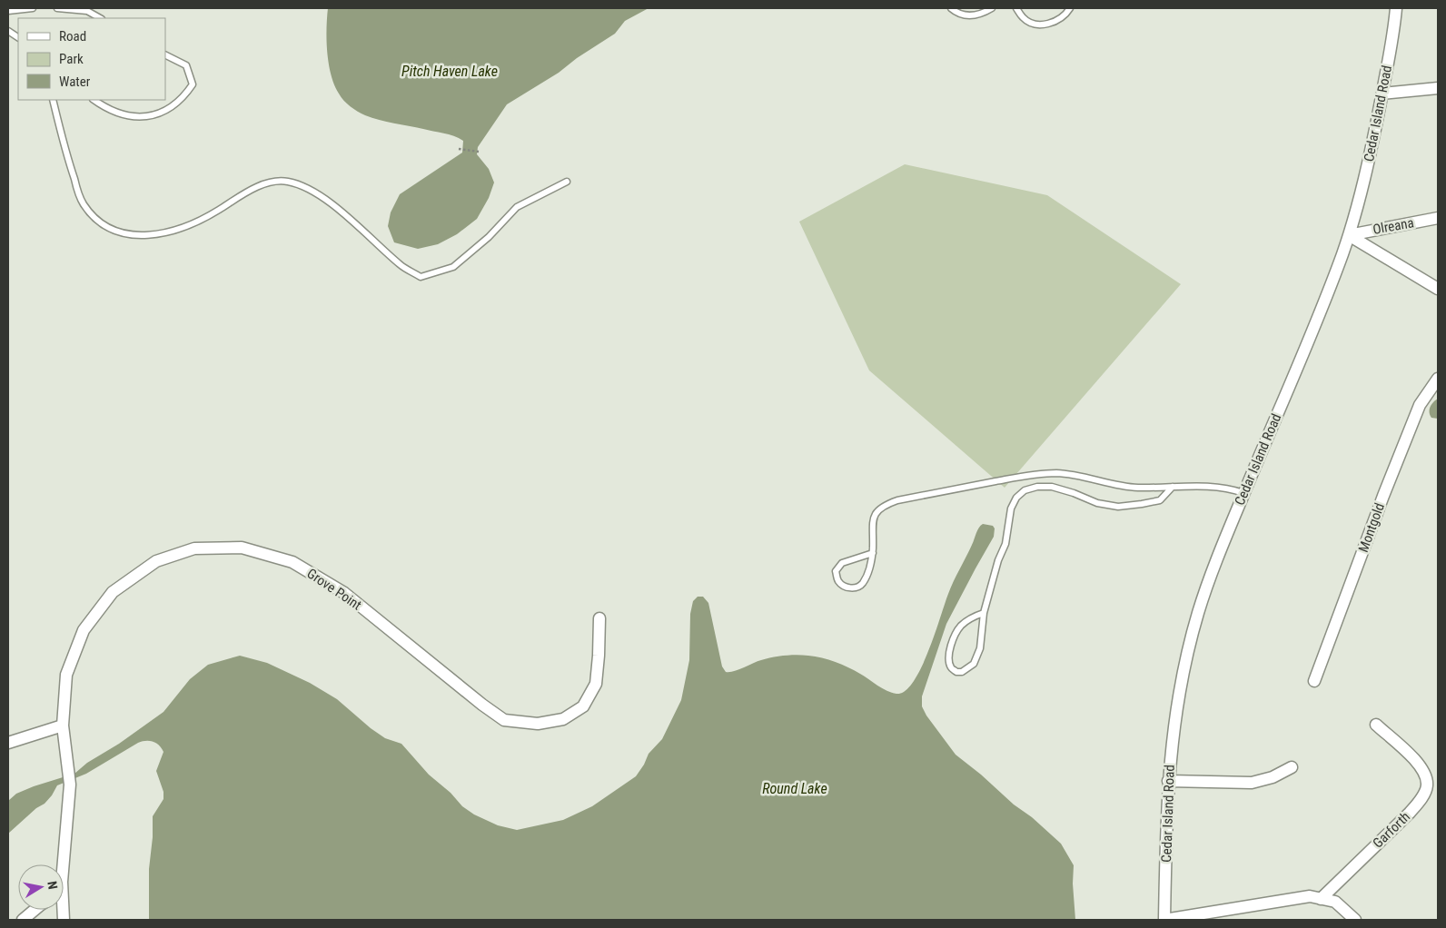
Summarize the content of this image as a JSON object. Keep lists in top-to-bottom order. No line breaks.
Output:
{"streets":{"street":["Cedar Island Road","Olreana","Montgold","Grove Point","Garforth"]},"crossings":[["Cedar Island Road","Olreana"]],"water":["Pitch Haven Lake","Round Lake"],"legend":["Road","Park","Water"],"north":"right"}
